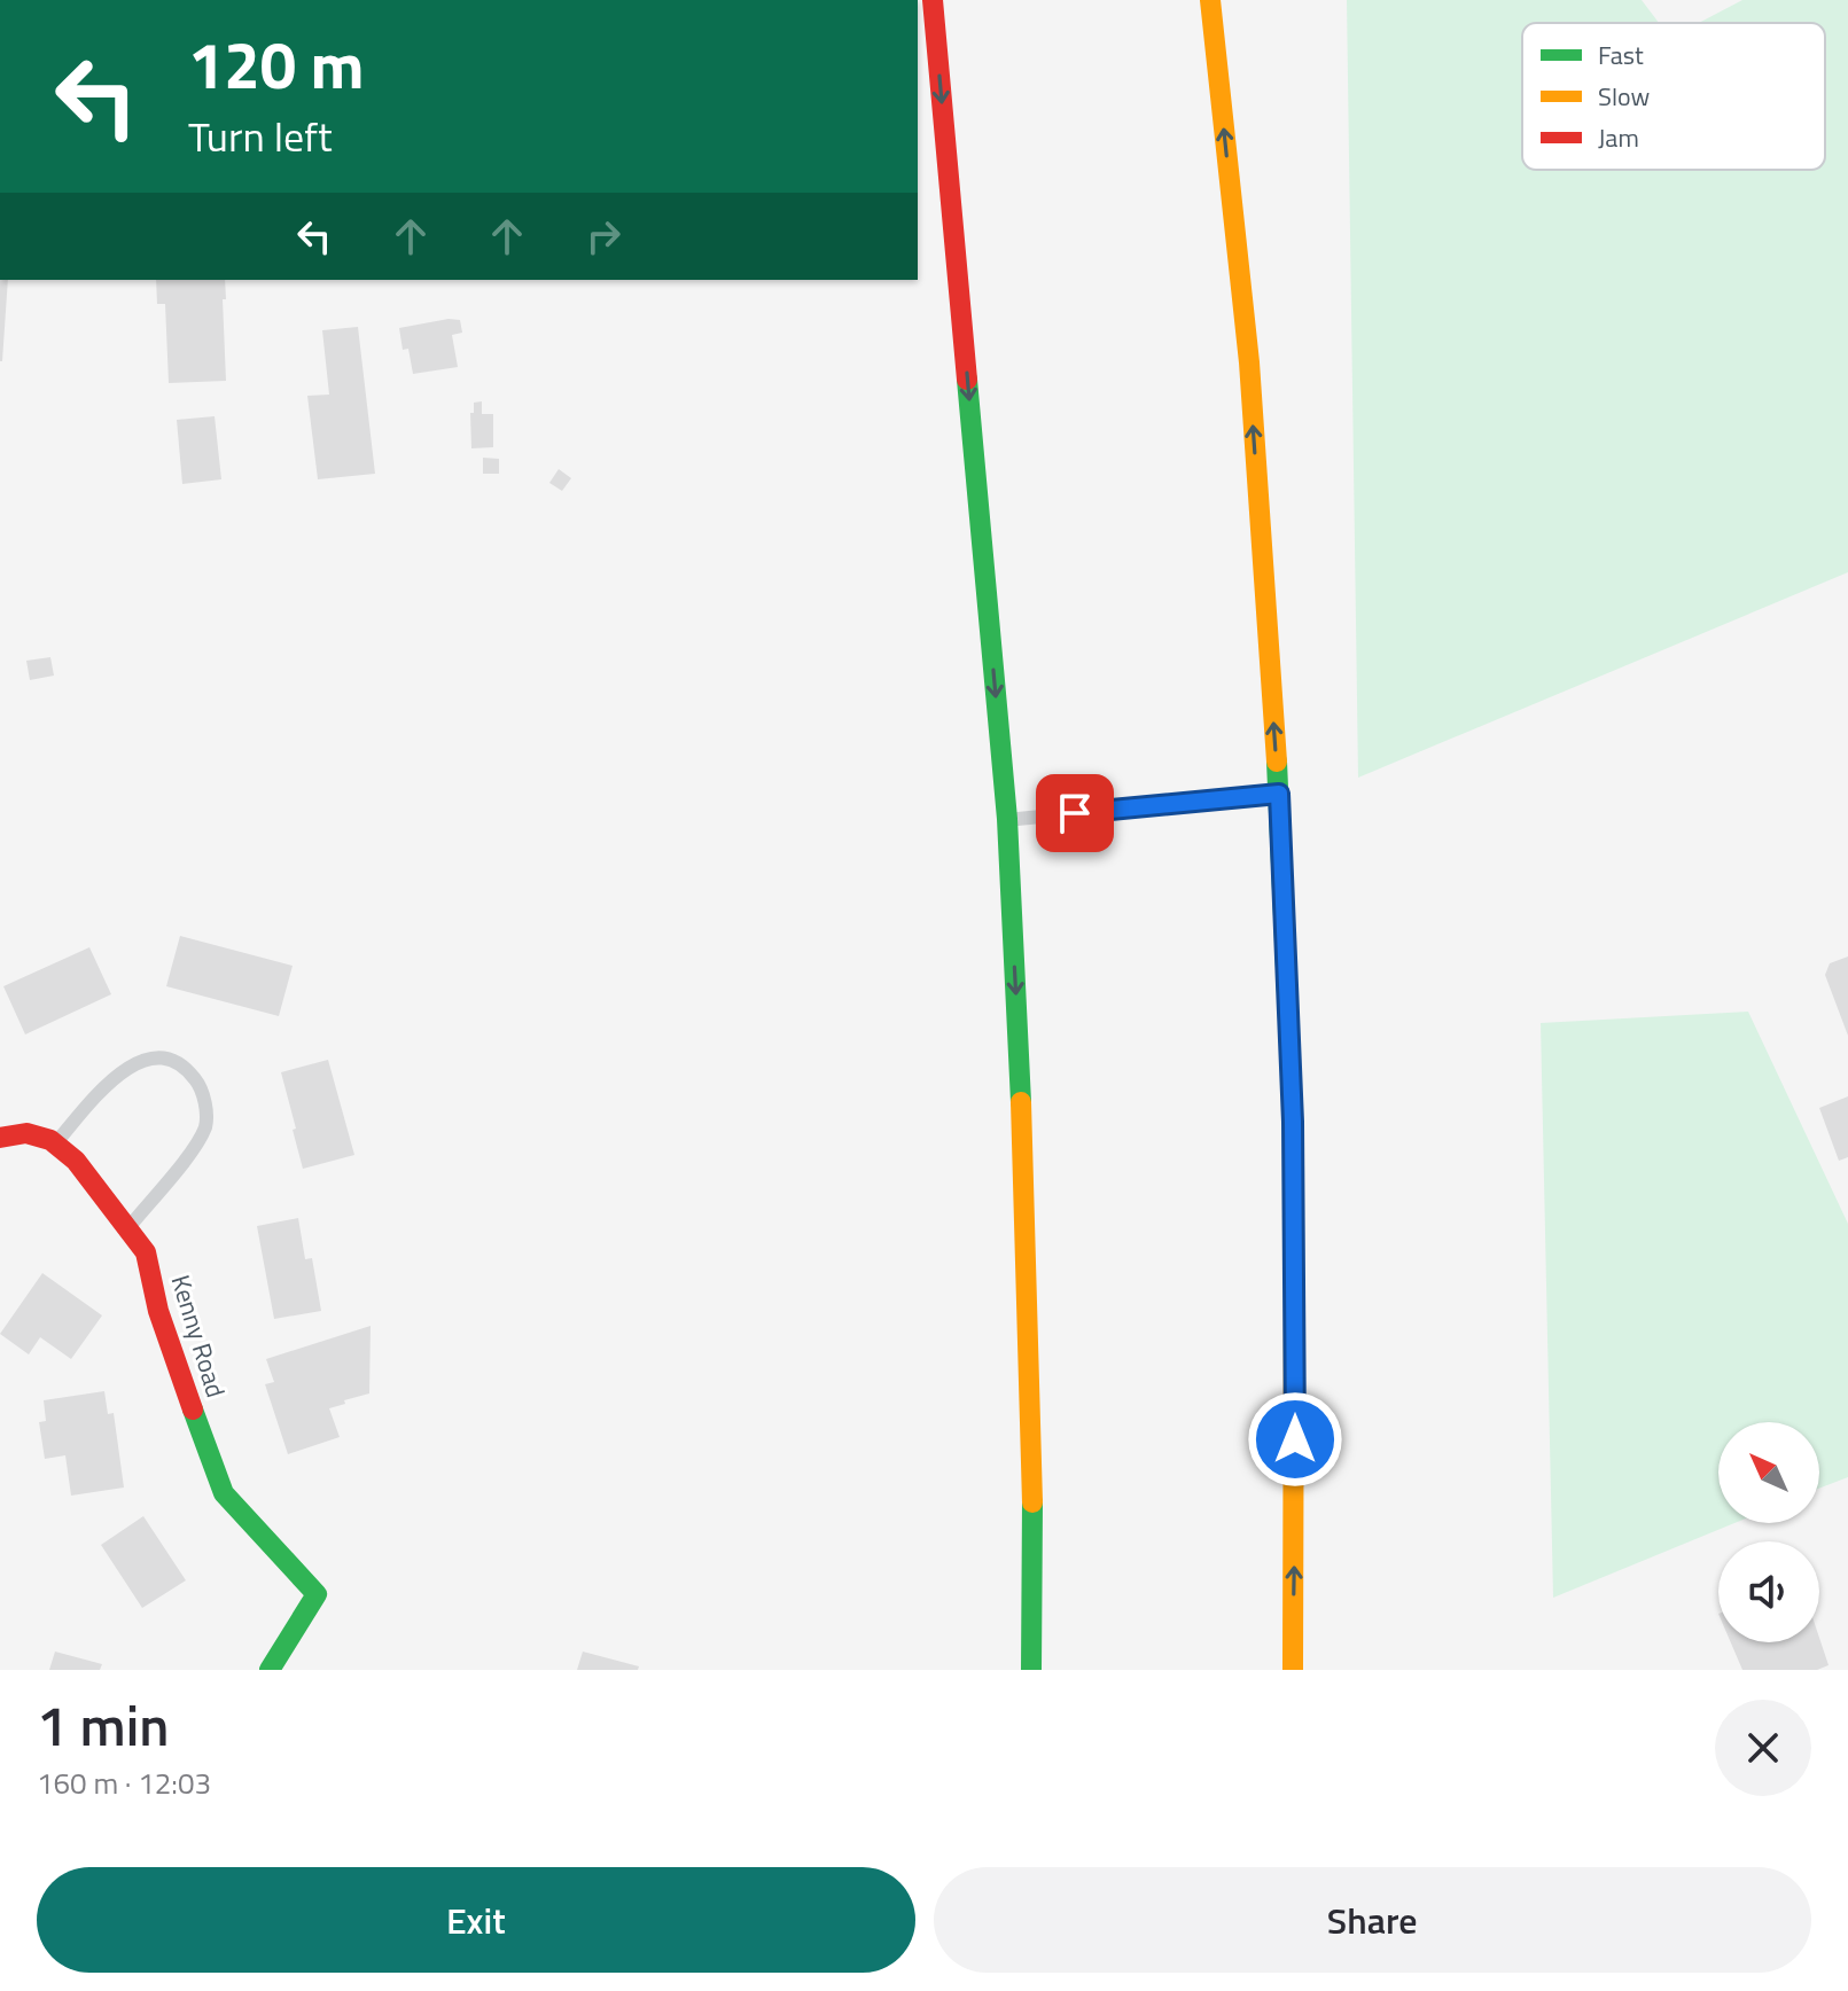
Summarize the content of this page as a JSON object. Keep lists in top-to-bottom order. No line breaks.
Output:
{"streets":{"main road":["Kenny Road"]},"legend":["Fast","Slow","Jam"],"north":"top left","page":{"turn":["120 m","Turn left"],"heading":["1 min","160 m · 12:03"],"buttons":["Exit","Share"]}}
